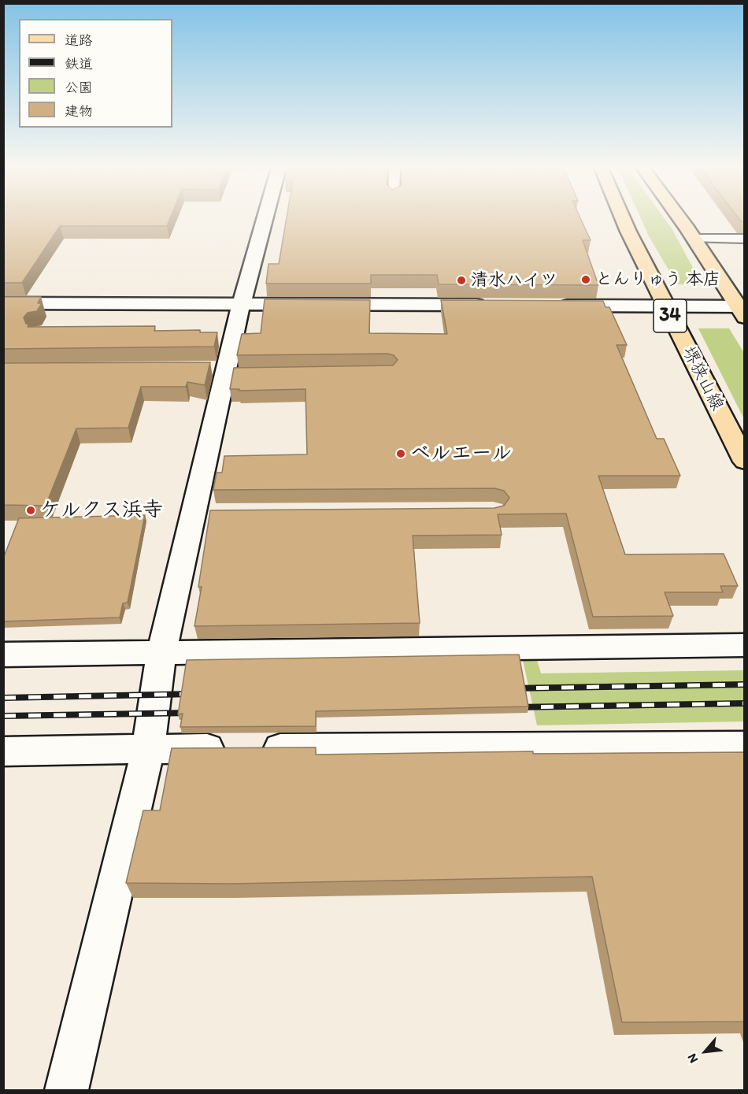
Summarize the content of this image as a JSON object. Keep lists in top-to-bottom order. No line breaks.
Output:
{"streets":{"main road":["34","堺狭山線"]},"places":["とんりゅう 本店","清水ハイツ","ベルエール","ケルクス浜寺"],"legend":["道路","鉄道","公園","建物"],"north":"bottom left"}
